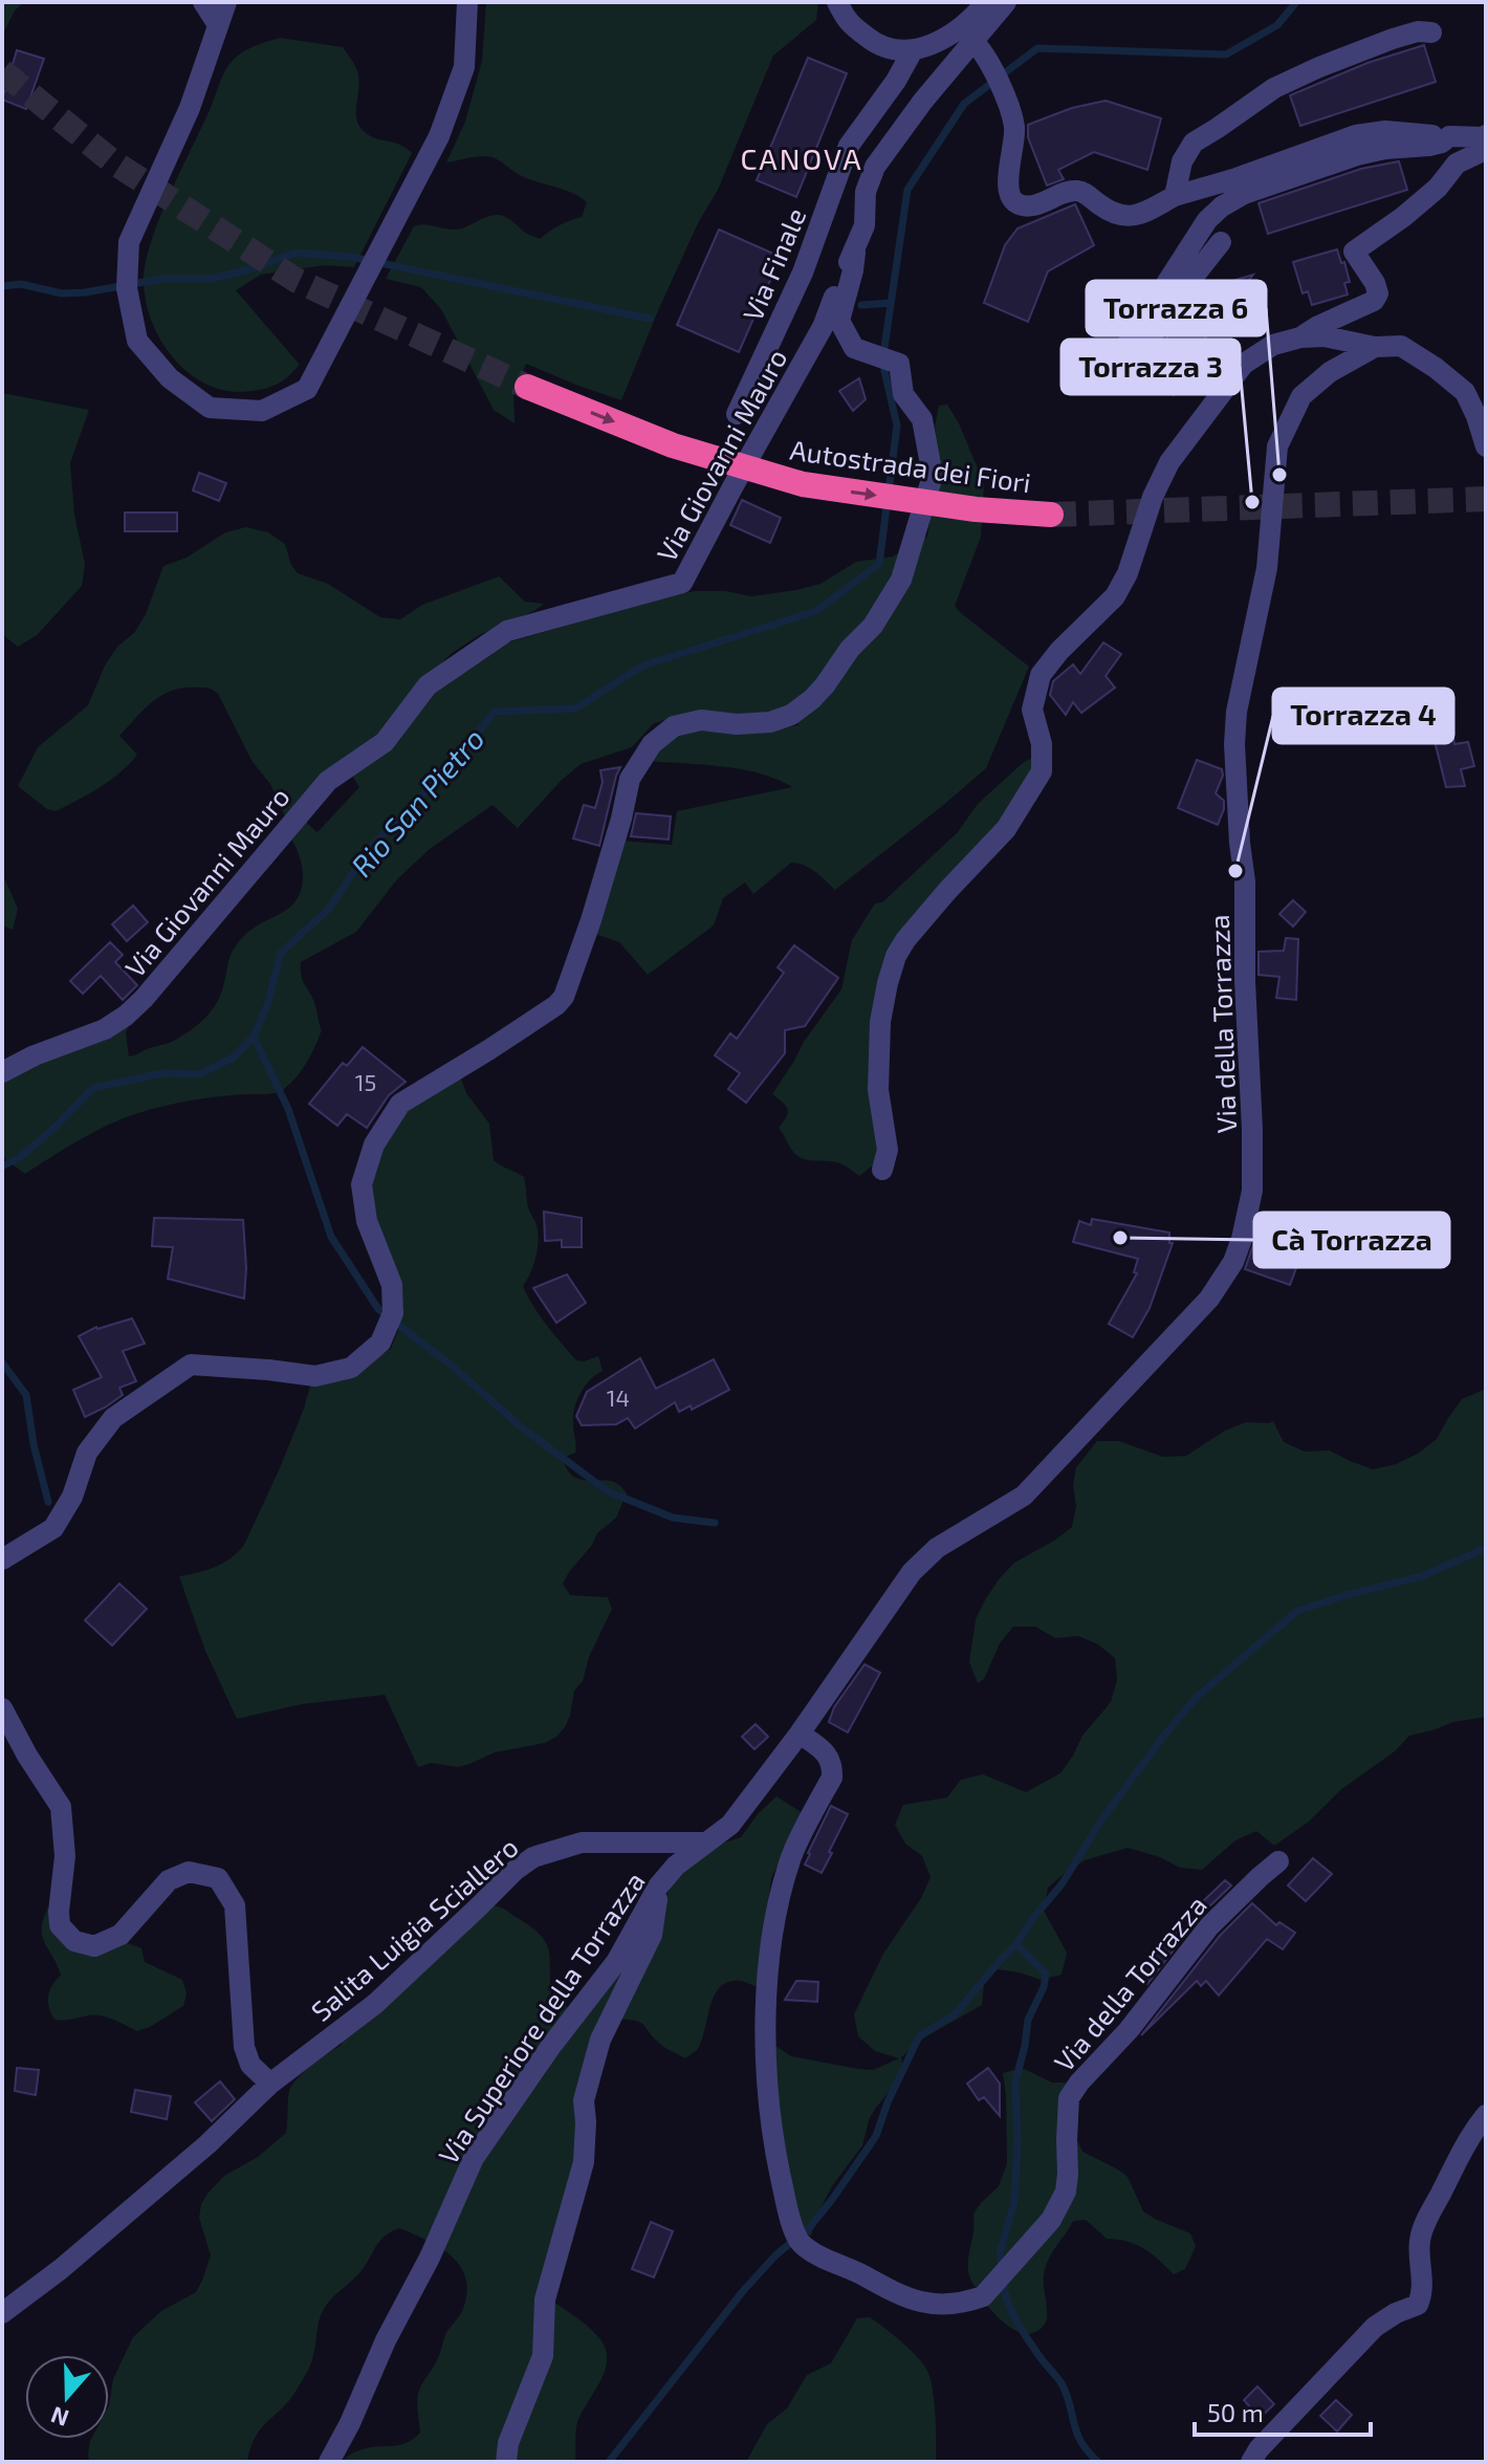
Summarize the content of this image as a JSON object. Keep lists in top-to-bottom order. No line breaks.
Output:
{"streets":{"highway":["Autostrada dei Fiori"],"street":["Via Finale","Via Giovanni Mauro","Via della Torrazza","Salita Luigia Sciallero","Via Superiore della Torrazza"]},"crossings":[["Via della Torrazza","Salita Luigia Sciallero"],["Via della Torrazza","Via Superiore della Torrazza"],["Salita Luigia Sciallero","Via Superiore della Torrazza"]],"one_way":["Autostrada dei Fiori"],"districts":["CANOVA"],"water":["Rio San Pietro"],"places":["Torrazza 6","Torrazza 3","Torrazza 4","Cà Torrazza"],"house_numbers":["15","14"],"scale_bar":"50 m","north":"bottom"}
